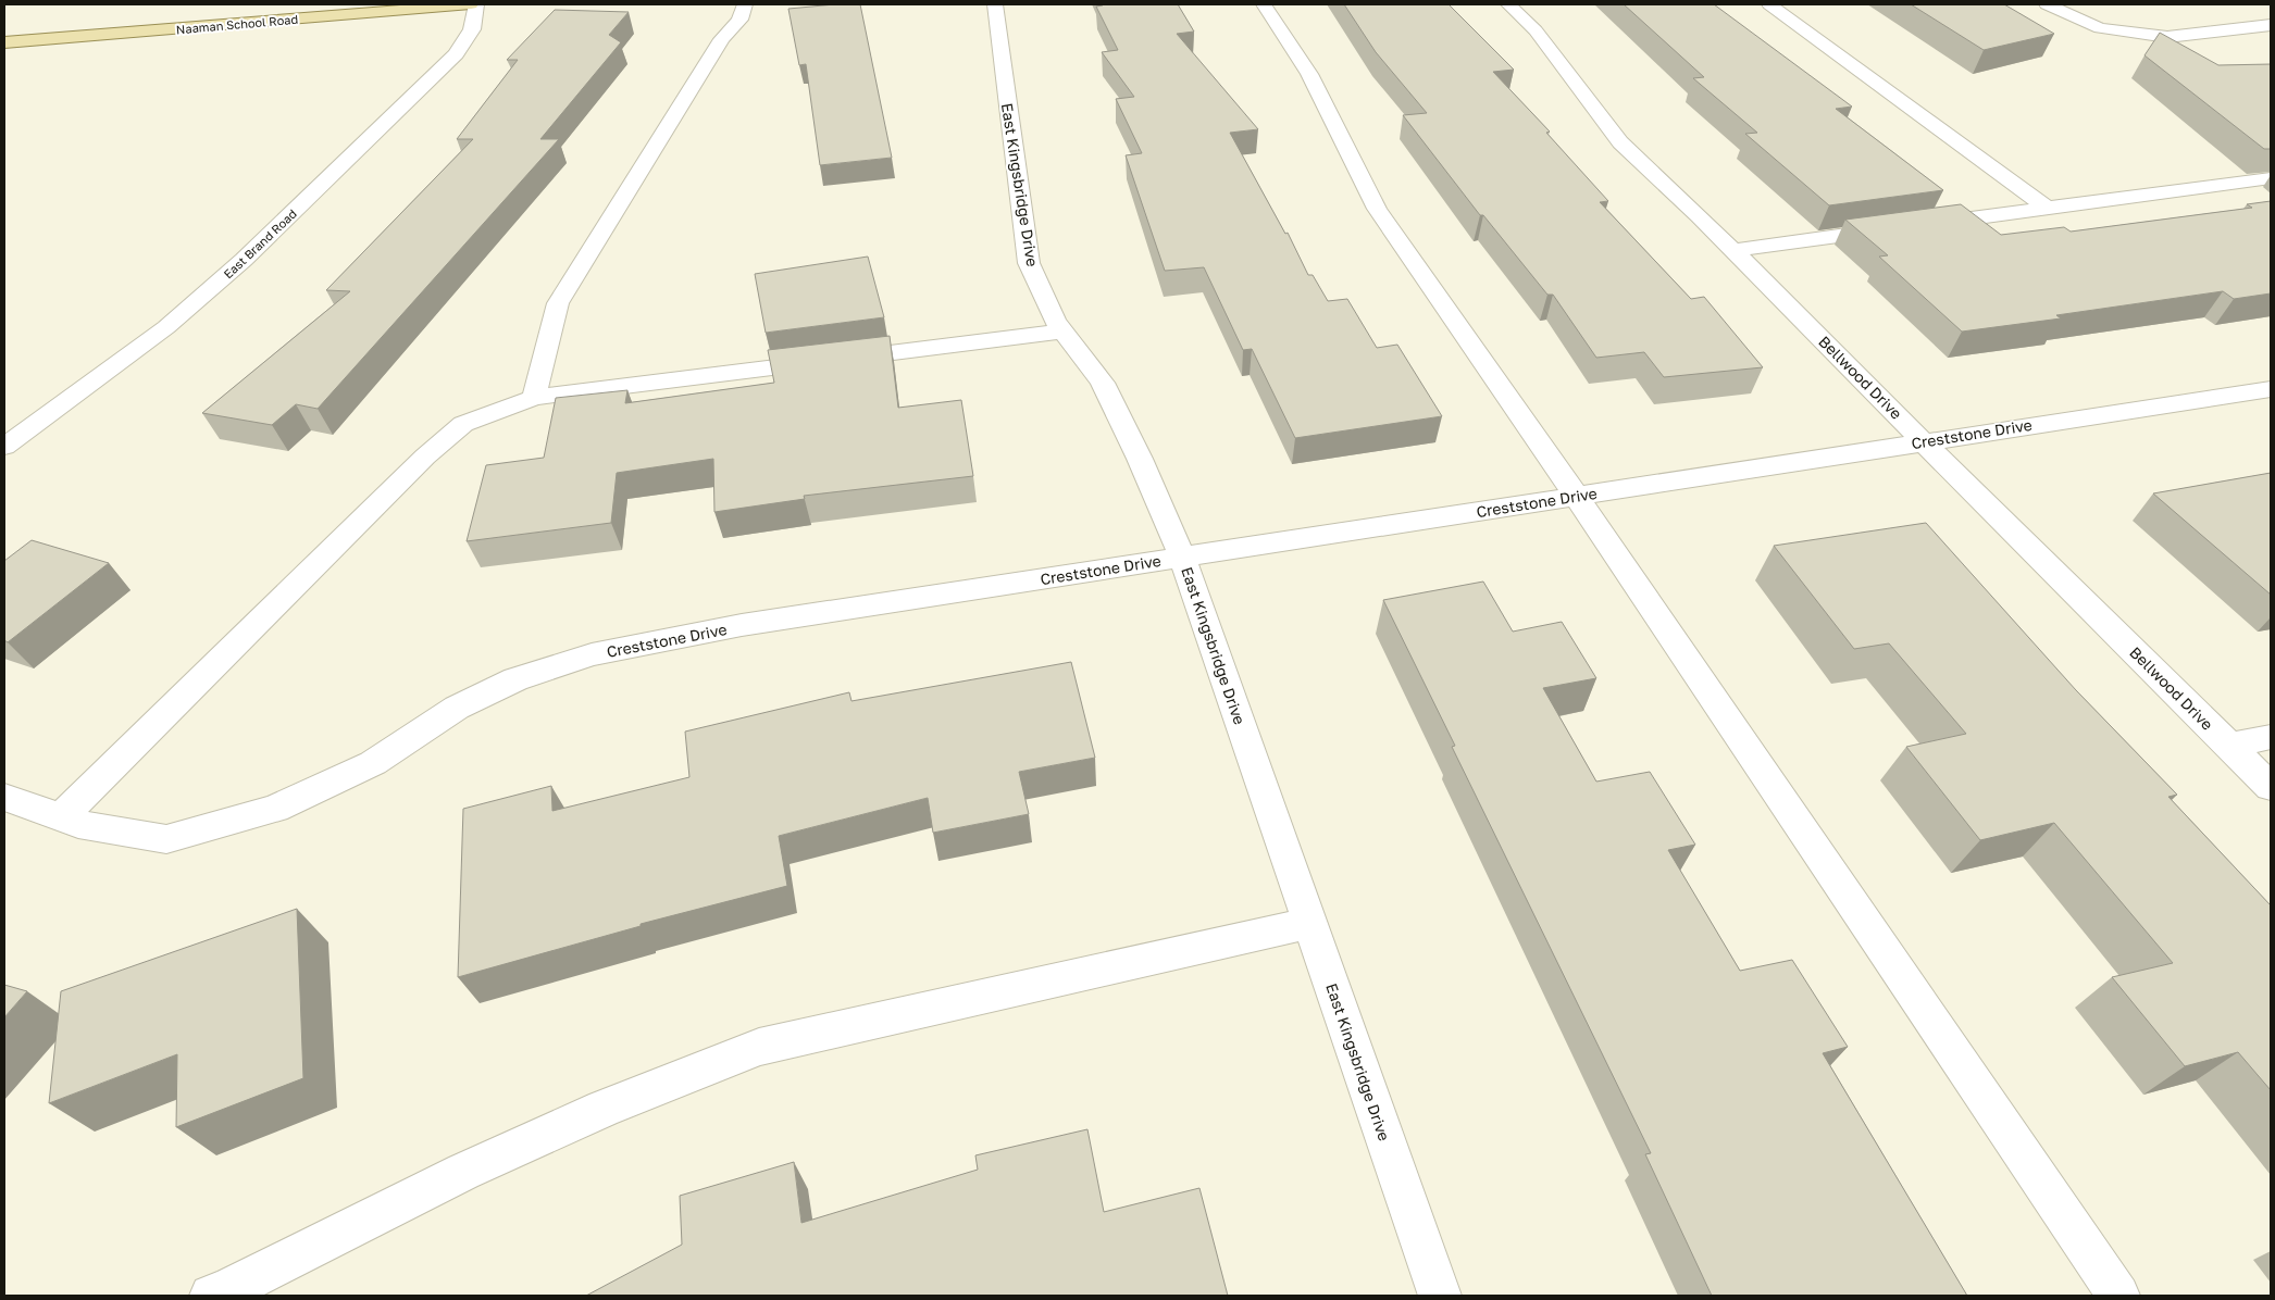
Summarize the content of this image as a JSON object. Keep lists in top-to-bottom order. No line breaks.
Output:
{"streets":{"main road":["Naaman School Road"],"street":["East Kingsbridge Drive","East Brand Road","Bellwood Drive","Creststone Drive"]},"crossings":[["East Kingsbridge Drive","Creststone Drive"],["Bellwood Drive","Creststone Drive"]]}
